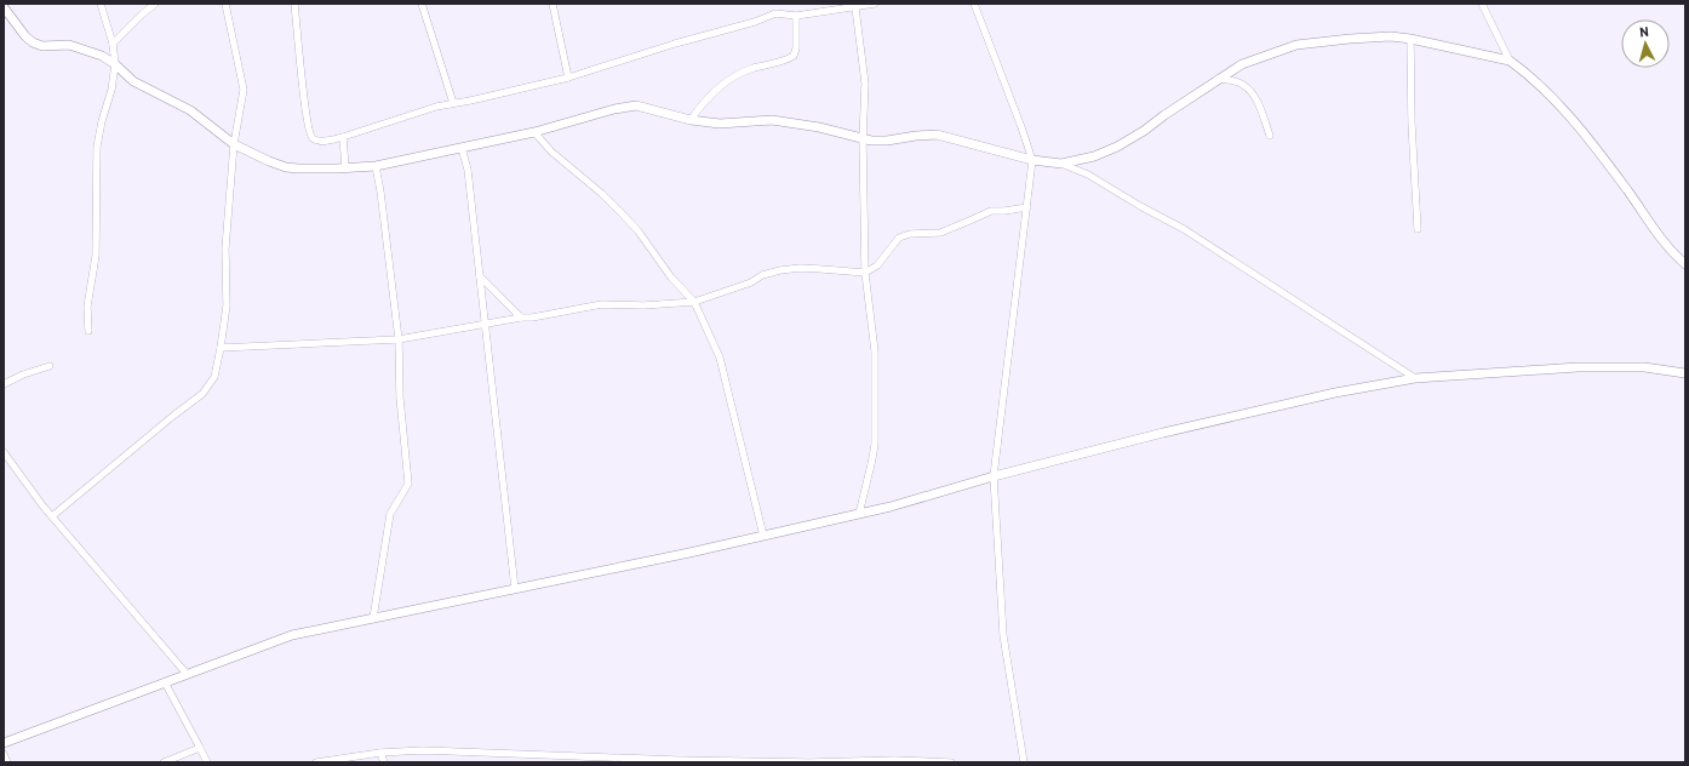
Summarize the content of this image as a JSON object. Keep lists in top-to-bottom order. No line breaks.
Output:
{"north":"top"}
